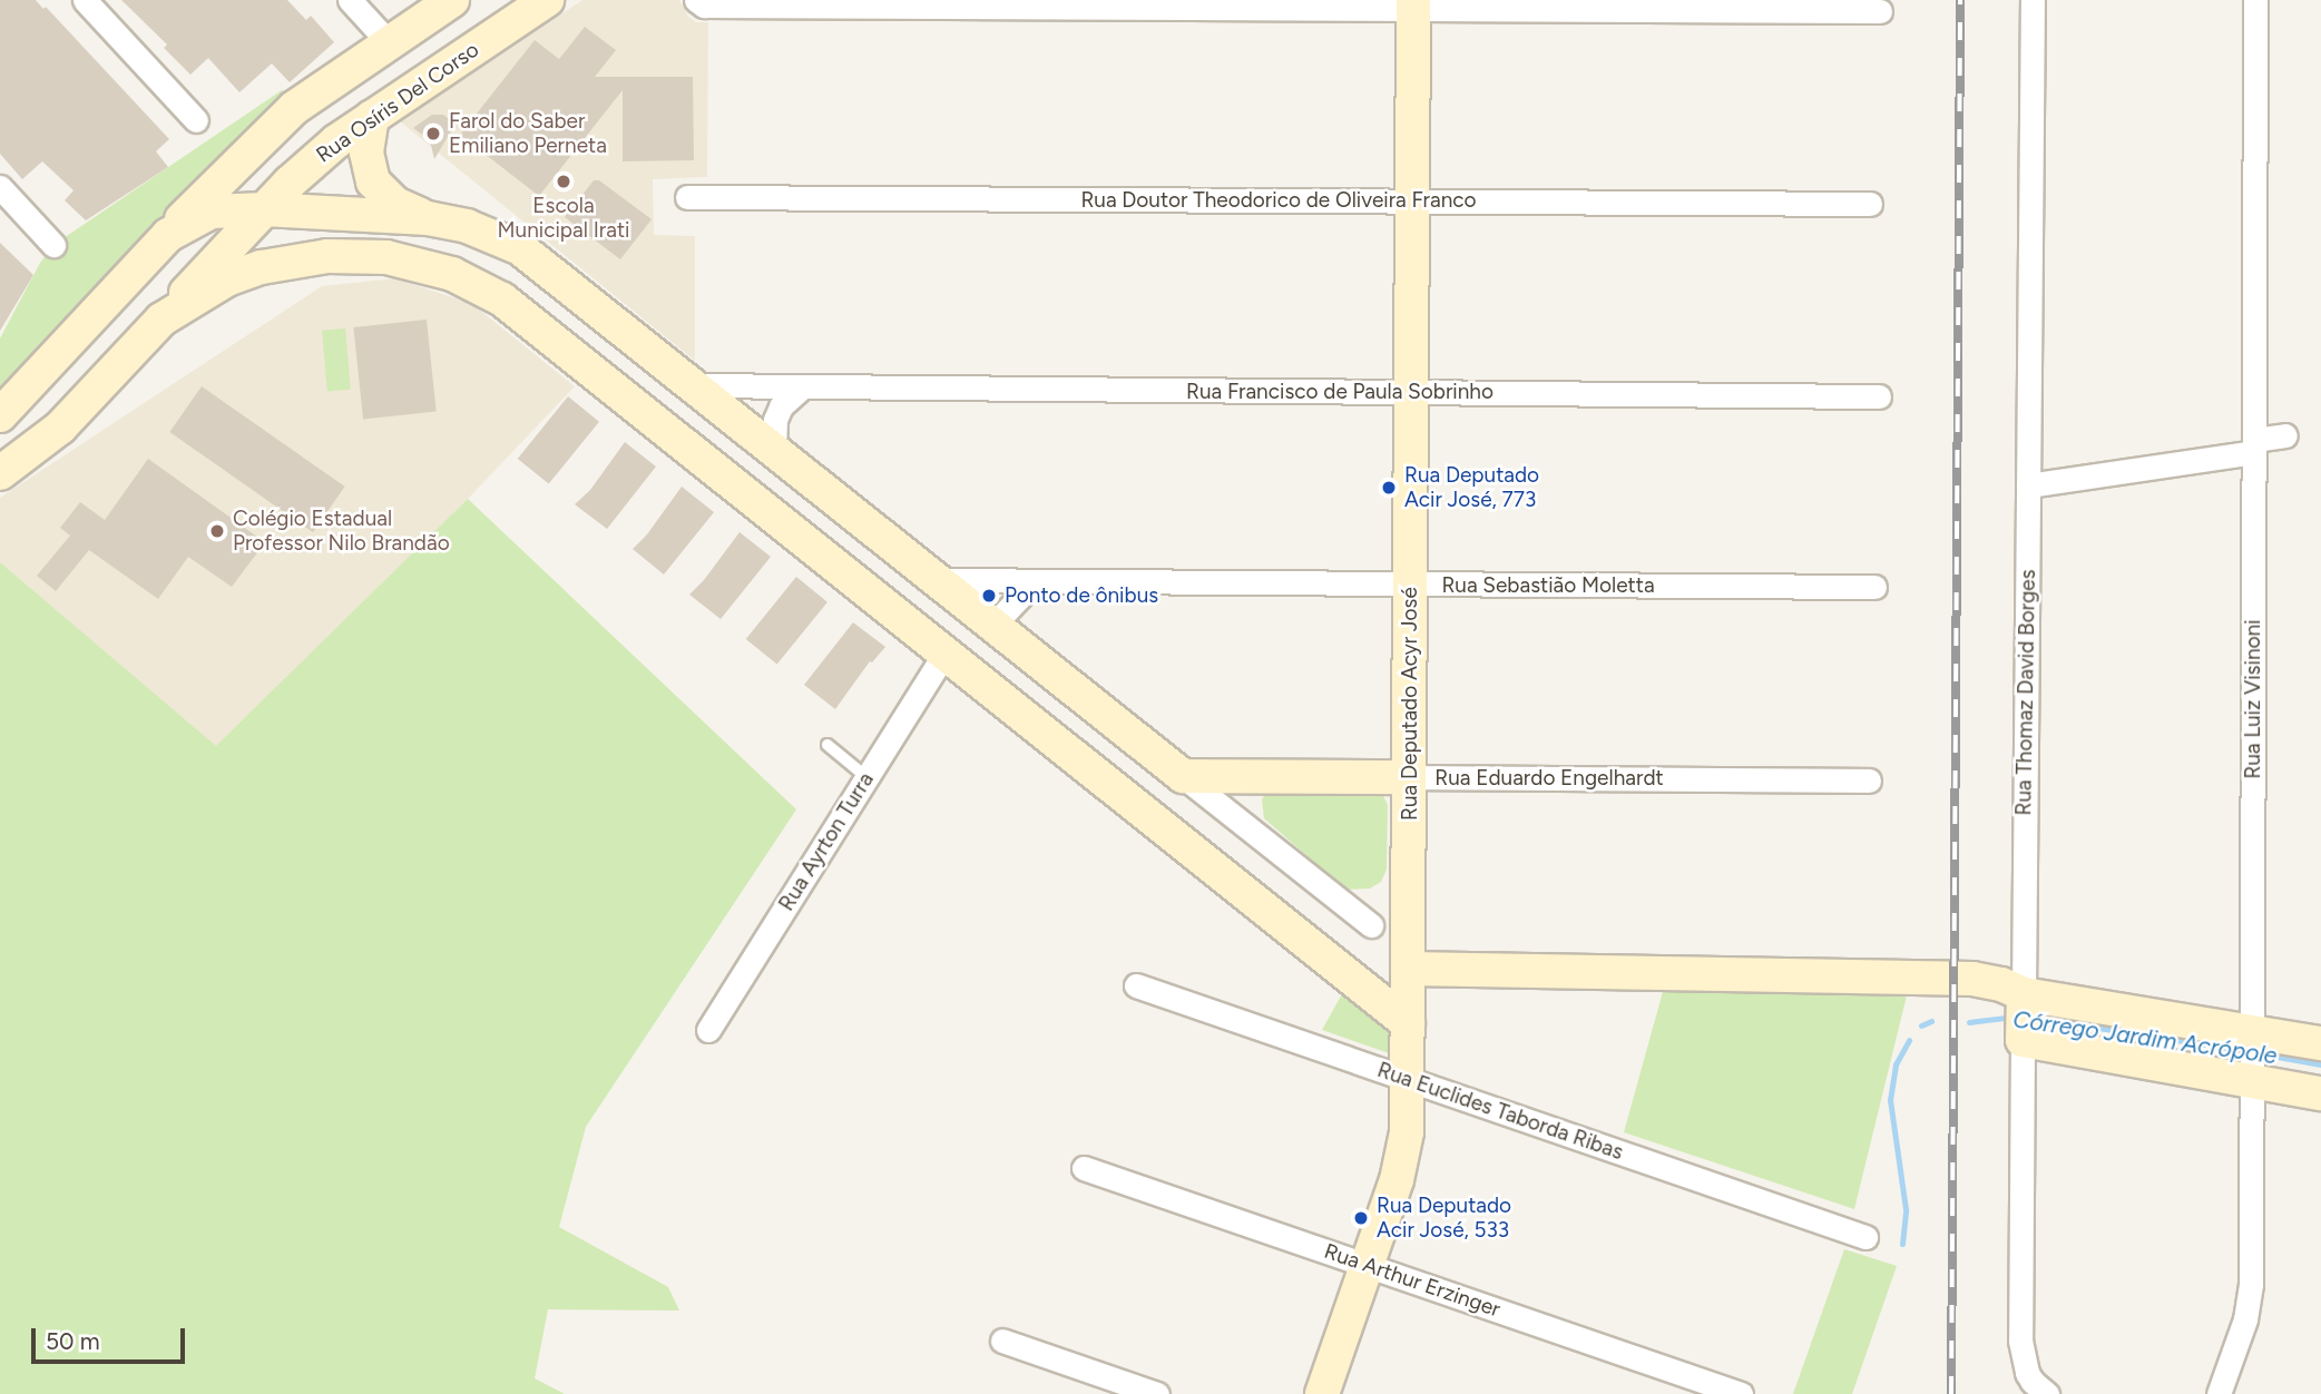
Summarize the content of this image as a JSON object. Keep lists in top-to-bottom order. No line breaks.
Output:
{"streets":{"street":["Rua Osíris Del Corso","Rua Doutor Theodorico de Oliveira Franco","Rua Francisco de Paula Sobrinho","Rua Sebastião Moletta","Rua Thomaz David Borges","Rua Luiz Visinoni","Rua Deputado Acyr José","Rua Eduardo Engelhardt","Rua Ayrton Turra","Rua Euclides Taborda Ribas","Rua Arthur Erzinger"]},"crossings":[["Rua Doutor Theodorico de Oliveira Franco","Rua Deputado Acyr José"],["Rua Francisco de Paula Sobrinho","Rua Deputado Acyr José"],["Rua Sebastião Moletta","Rua Deputado Acyr José"],["Rua Deputado Acyr José","Rua Eduardo Engelhardt"],["Rua Deputado Acyr José","Rua Euclides Taborda Ribas"],["Rua Deputado Acyr José","Rua Arthur Erzinger"]],"water":["Córrego Jardim Acrópole"],"places":["Farol do Saber Emiliano Perneta","Escola Municipal Irati","Rua Deputado Acir José, 773","Colégio Estadual Professor Nilo Brandão","Ponto de ônibus","Rua Deputado Acir José, 533"],"scale_bar":"50 m"}
